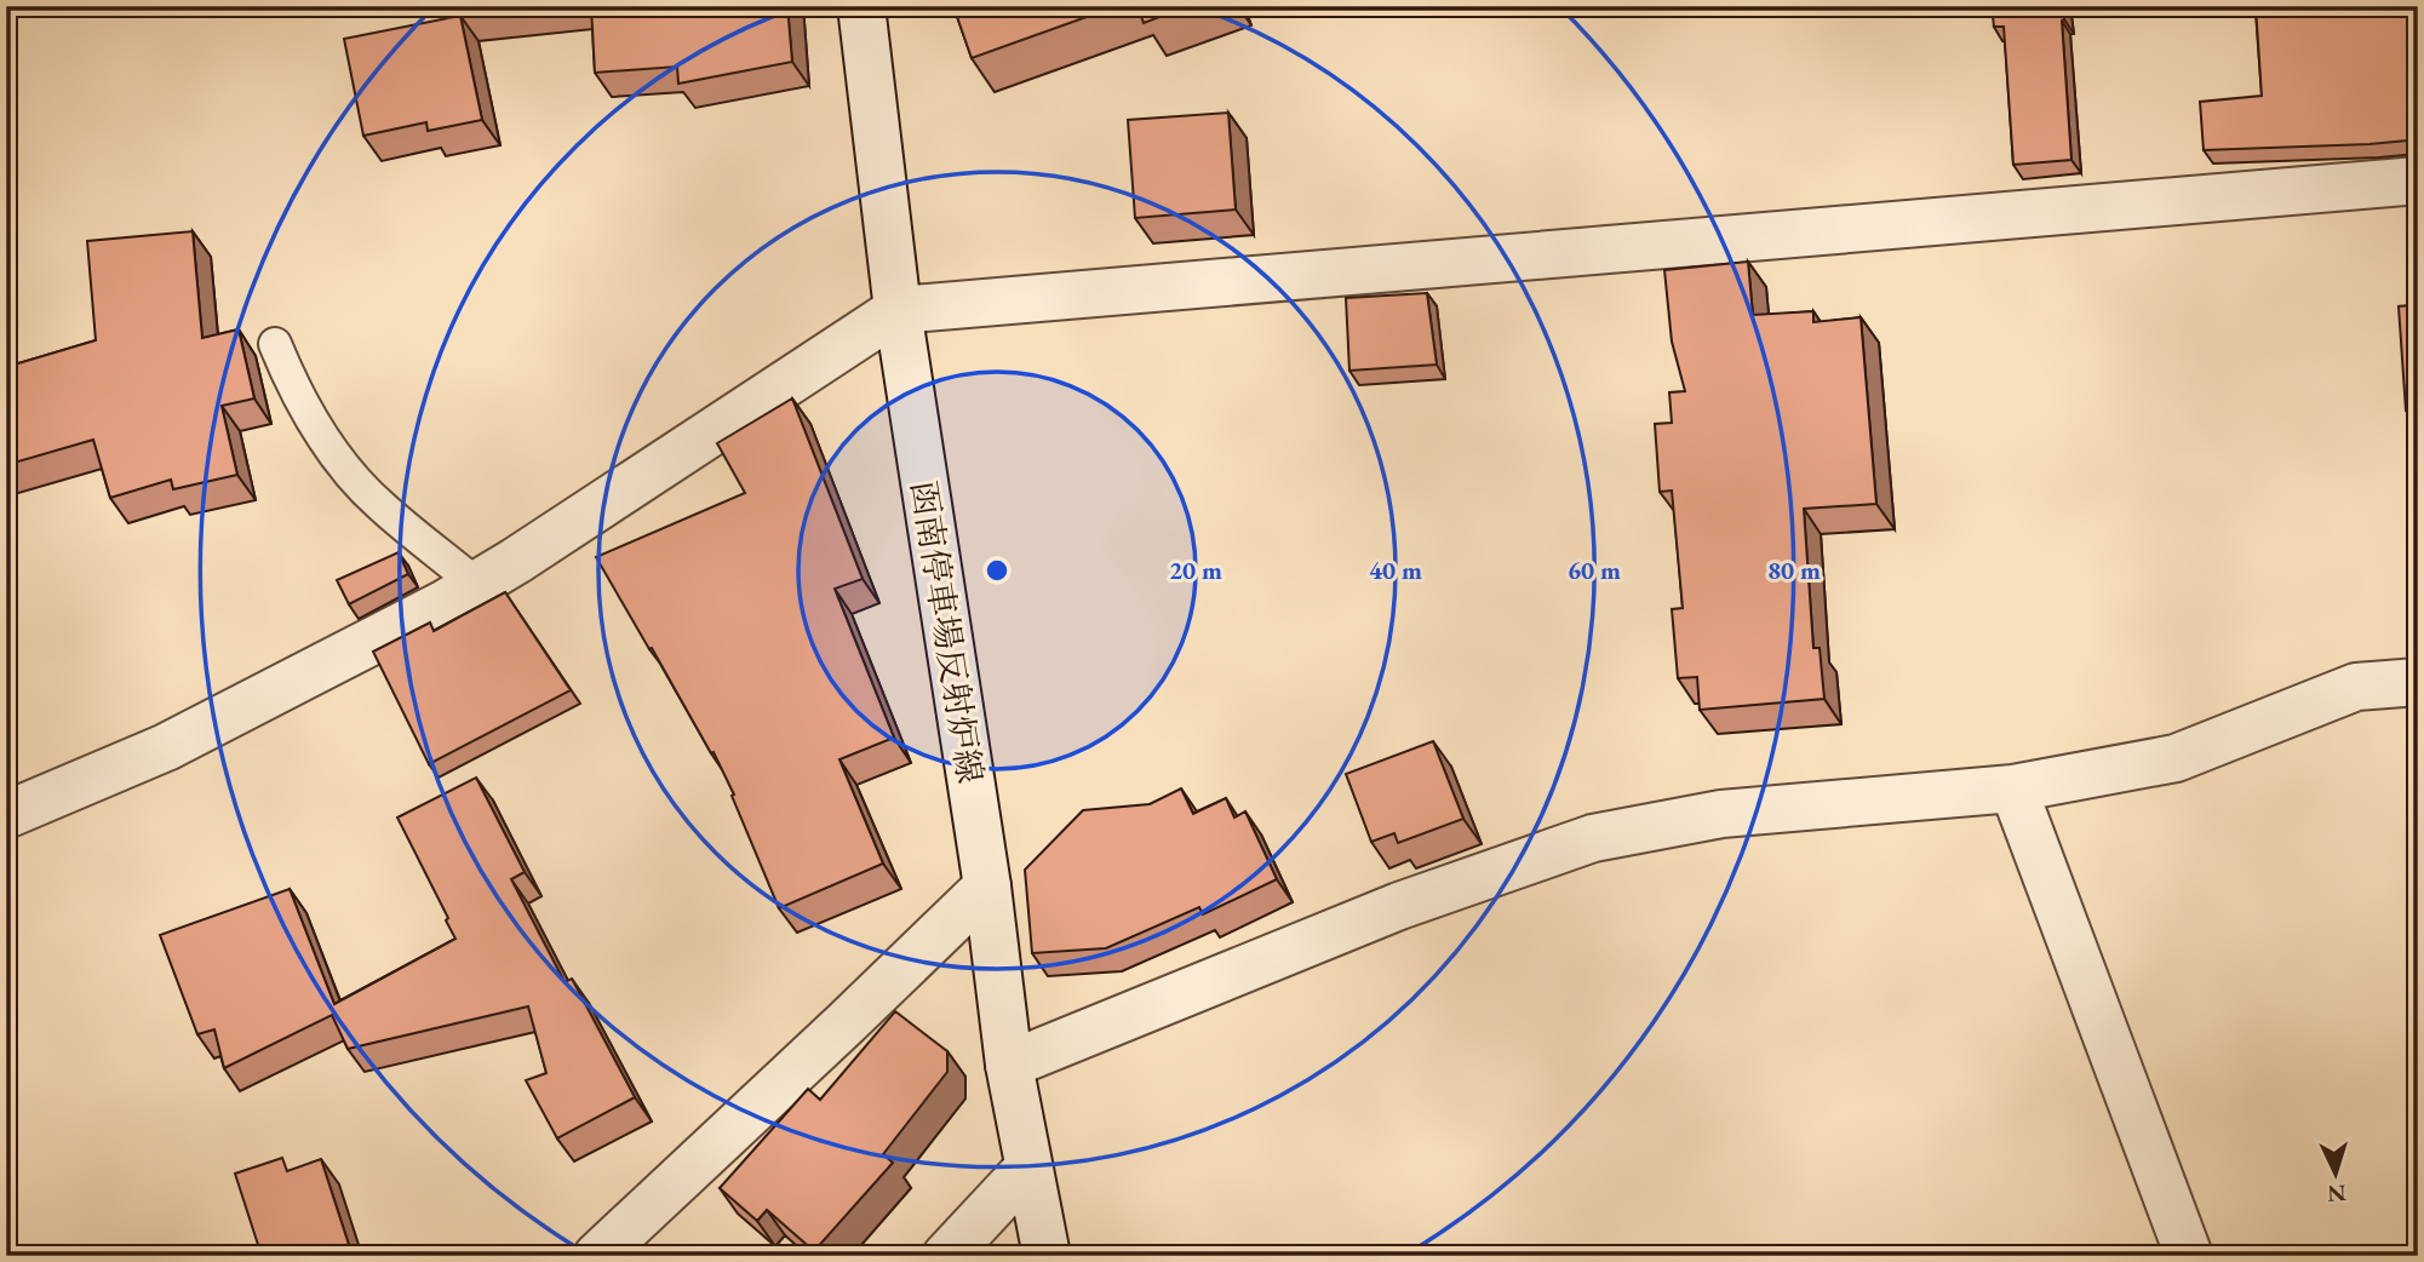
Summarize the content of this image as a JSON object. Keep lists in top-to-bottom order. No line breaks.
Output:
{"streets":{"street":["函南停車場反射炉線"]},"north":"bottom","rings":["20 m","40 m","60 m","80 m"]}
